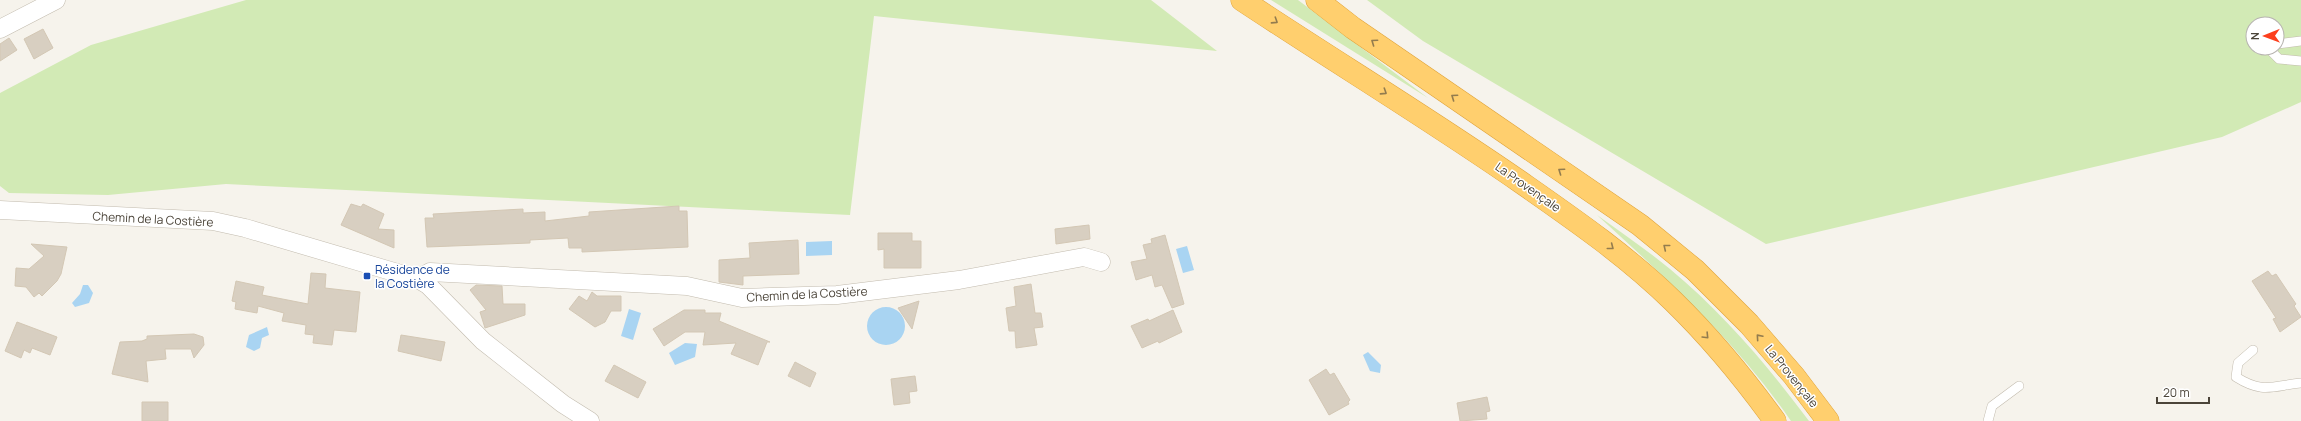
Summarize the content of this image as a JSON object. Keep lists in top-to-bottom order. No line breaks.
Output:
{"streets":{"highway":["La Provençale"],"street":["Chemin de la Costière"]},"places":{"transit":["Résidence de la Costière"]},"scale_bar":"20 m","north":"left"}
